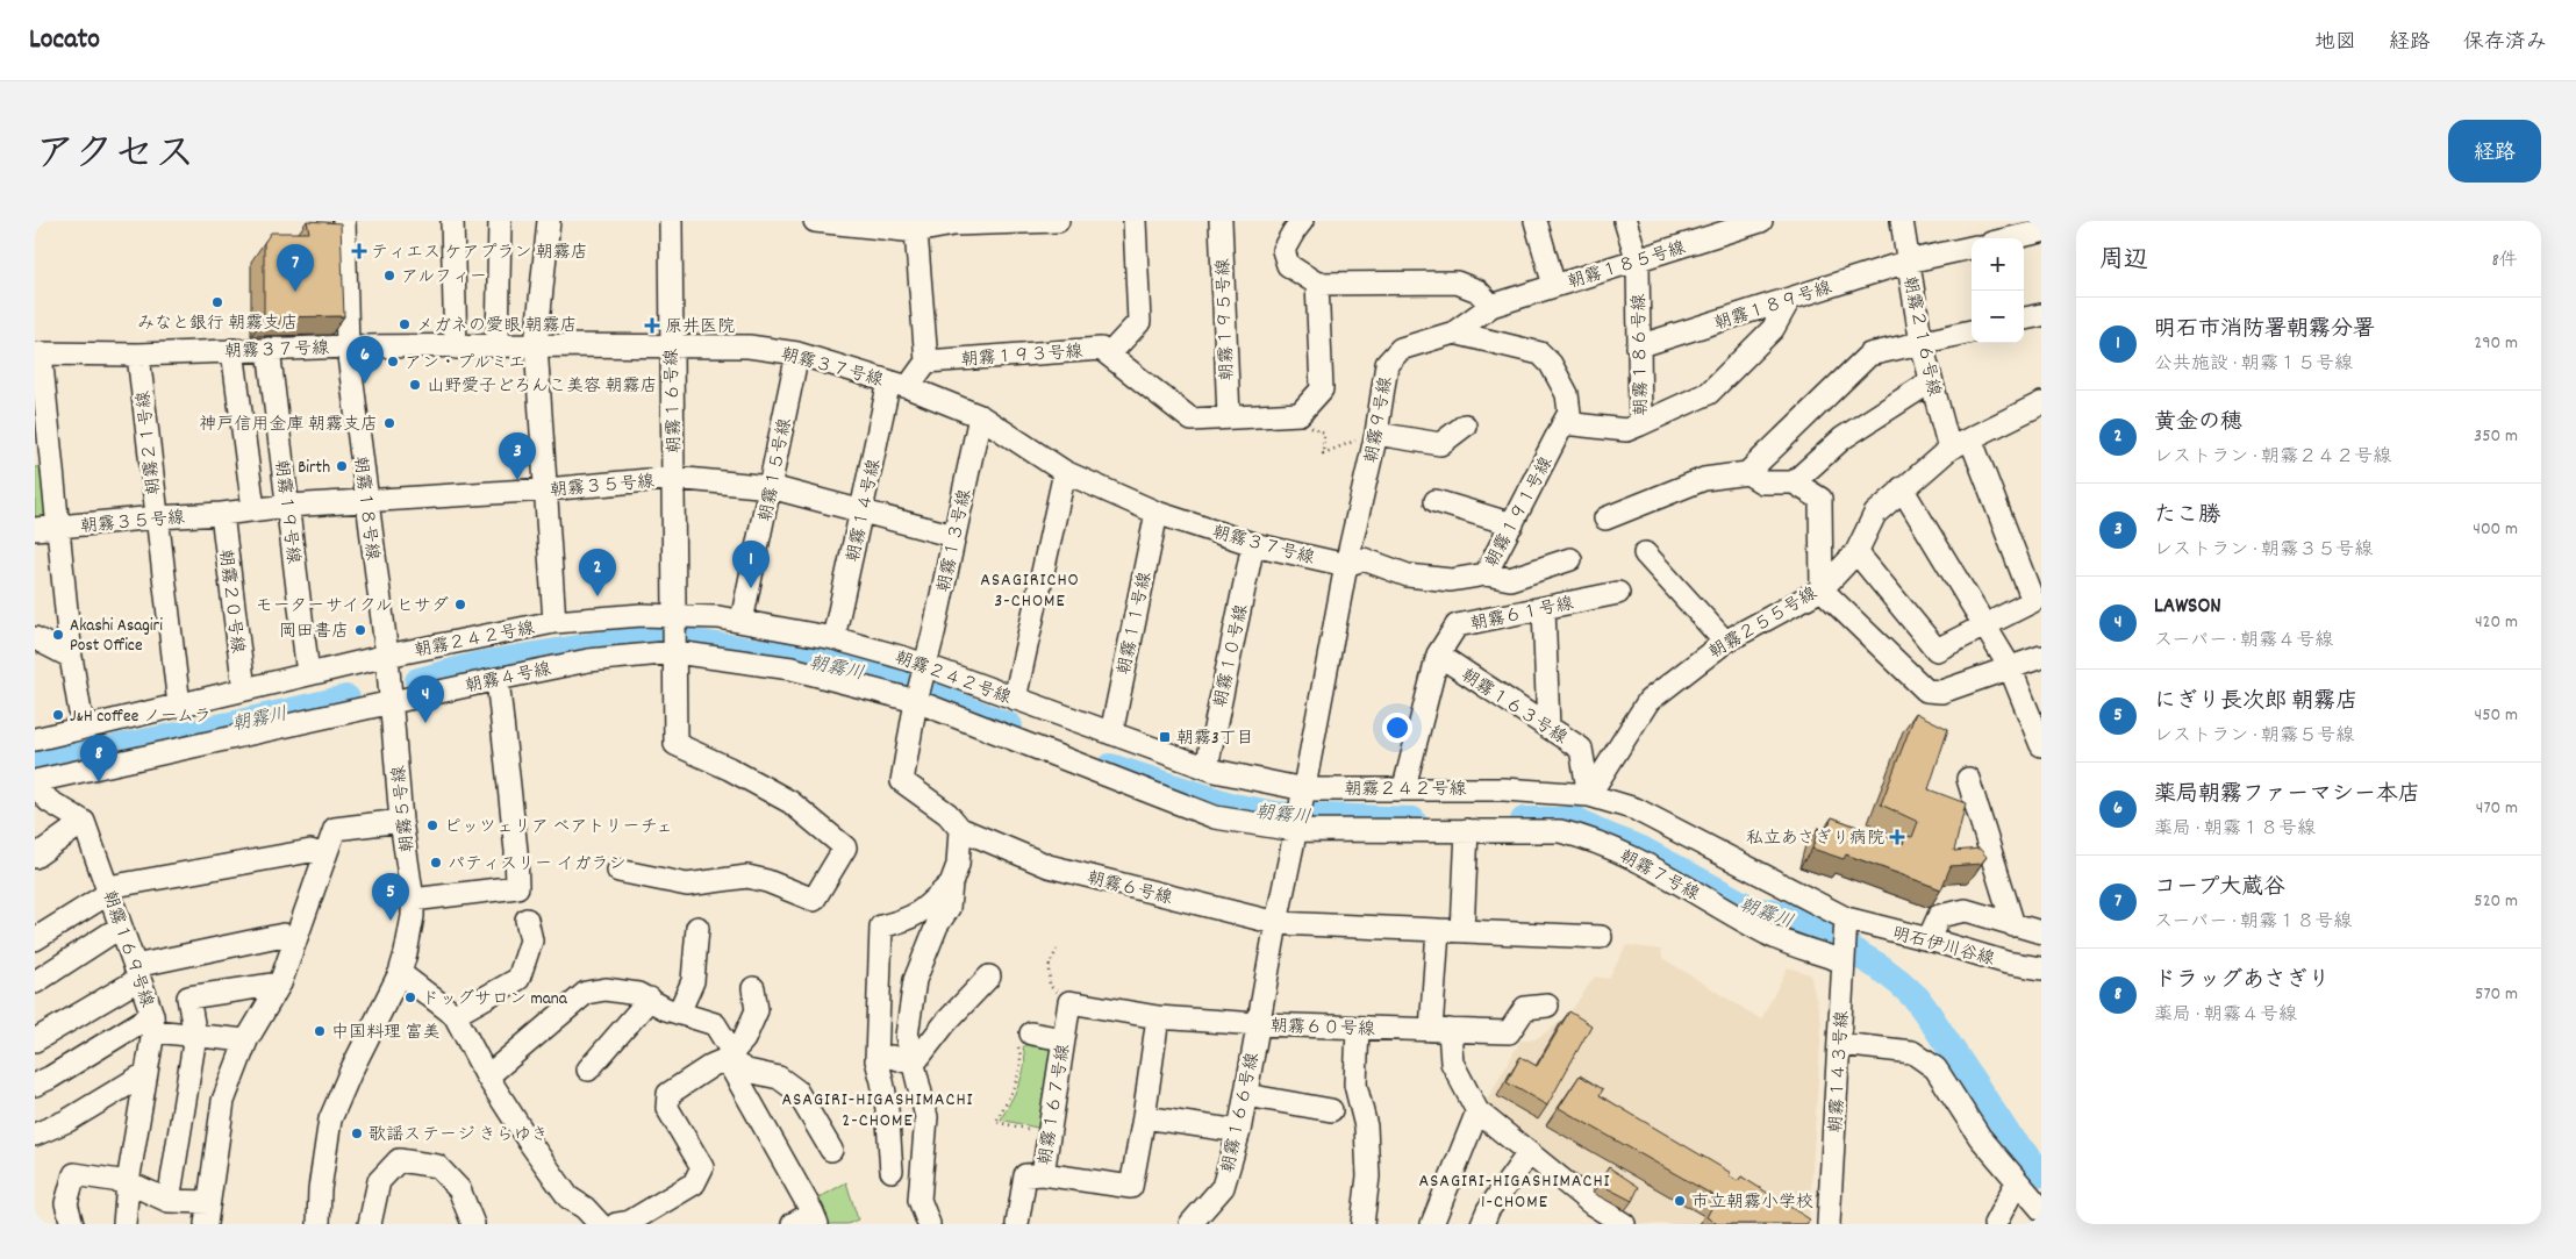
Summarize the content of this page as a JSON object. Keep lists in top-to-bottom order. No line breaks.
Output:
{"streets":{"street":["朝霧１８５号線","朝霧１８９号線","朝霧１９５号線","朝霧２１６号線","朝霧３７号線","朝霧１９３号線","朝霧１８６号線","朝霧１６号線","朝霧９号線","朝霧２１号線","朝霧１５号線","朝霧３５号線","朝霧１８号線","朝霧１４号線","朝霧１９号線","朝霧１９１号線","朝霧１３号線","朝霧２０号線","朝霧６１号線","朝霧２５５号線","朝霧１１号線","朝霧２４２号線","朝霧１０号線","朝霧４号線","朝霧１６３号線","朝霧５号線","朝霧７号線","朝霧６号線","明石伊川谷線","朝霧１６９号線","朝霧６０号線","朝霧１４３号線","朝霧１６７号線","朝霧１６６号線"]},"crossings":[["朝霧１８５号線","朝霧１８６号線"],["朝霧１８５号線","朝霧９号線"],["朝霧１８９号線","朝霧２１６号線"],["朝霧１８９号線","朝霧１８６号線"],["朝霧１９５号線","朝霧１９３号線"],["朝霧３７号線","朝霧１６号線"],["朝霧３７号線","朝霧９号線"],["朝霧３７号線","朝霧２１号線"],["朝霧３７号線","朝霧１５号線"],["朝霧３７号線","朝霧１８号線"],["朝霧３７号線","朝霧１４号線"],["朝霧３７号線","朝霧１９号線"],["朝霧３７号線","朝霧１９１号線"],["朝霧３７号線","朝霧１３号線"],["朝霧３７号線","朝霧１１号線"],["朝霧３７号線","朝霧１０号線"],["朝霧１６号線","朝霧３５号線"],["朝霧１６号線","朝霧２４２号線"],["朝霧１６号線","朝霧４号線"],["朝霧９号線","朝霧１９１号線"],["朝霧９号線","朝霧２４２号線"],["朝霧９号線","朝霧７号線"],["朝霧９号線","朝霧６０号線"],["朝霧２１号線","朝霧３５号線"],["朝霧２１号線","朝霧２４２号線"],["朝霧１５号線","朝霧３５号線"],["朝霧１５号線","朝霧２４２号線"],["朝霧３５号線","朝霧１８号線"],["朝霧３５号線","朝霧１４号線"],["朝霧３５号線","朝霧１９号線"],["朝霧３５号線","朝霧１３号線"],["朝霧３５号線","朝霧２０号線"],["朝霧１８号線","朝霧２４２号線"],["朝霧１８号線","朝霧５号線"],["朝霧１４号線","朝霧２４２号線"],["朝霧１９号線","朝霧２４２号線"],["朝霧１３号線","朝霧２４２号線"],["朝霧１３号線","朝霧４号線"],["朝霧１３号線","朝霧６号線"],["朝霧２０号線","朝霧２４２号線"],["朝霧６１号線","朝霧２４２号線"],["朝霧６１号線","朝霧１６３号線"],["朝霧２５５号線","朝霧２４２号線"],["朝霧２５５号線","朝霧１６３号線"],["朝霧１１号線","朝霧２４２号線"],["朝霧２４２号線","朝霧１０号線"],["朝霧２４２号線","朝霧４号線"],["朝霧２４２号線","朝霧１６３号線"],["朝霧２４２号線","朝霧５号線"],["朝霧２４２号線","朝霧７号線"],["朝霧２４２号線","朝霧６号線"],["朝霧２４２号線","明石伊川谷線"],["朝霧２４２号線","朝霧６０号線"],["朝霧２４２号線","朝霧１４３号線"],["朝霧４号線","朝霧５号線"],["朝霧４号線","朝霧６号線"],["朝霧７号線","朝霧６０号線"],["朝霧７号線","朝霧１４３号線"],["朝霧６号線","朝霧６０号線"],["明石伊川谷線","朝霧１４３号線"],["朝霧６０号線","朝霧１６６号線"]],"districts":["ASAGIRICHO 3-CHOME","ASAGIRI-HIGASHIMACHI 2-CHOME","ASAGIRI-HIGASHIMACHI 1-CHOME"],"water":["朝霧川"],"places":{"health":["ティエス ケアプラン 朝霧店","原井医院","私立あさぎり病院"],"other":["アルフィー","みなと銀行 朝霧支店","メガネの愛眼 朝霧店","アン・プルミエ","山野愛子どろんこ美容 朝霧店","神戸信用金庫 朝霧支店","Birth","モーターサイクル ヒサダ","岡田書店","Akashi Asagiri Post Office","J&H coffee ノームラ","ピッツェリア ベアトリーチェ","パティスリー イガラシ","ドッグサロン mana","中国料理 富美","歌謡ステージ きらゆき","市立朝霧小学校"],"transit":["朝霧3丁目"]},"page":{"header":"Locato","nav":["地図","経路","保存済み"],"title":"アクセス","buttons":"経路","heading":["周辺","8件"],"map_buttons":["+","−"],"pins":["7","6","3","1","2","4","8","5"],"list":[{"mark":"1","name":"明石市消防署朝霧分署","note":"公共施設 · 朝霧１５号線","value":"290 m"},{"mark":"2","name":"黄金の穂","note":"レストラン · 朝霧２４２号線","value":"350 m"},{"mark":"3","name":"たこ勝","note":"レストラン · 朝霧３５号線","value":"400 m"},{"mark":"4","name":"LAWSON","note":"スーパー · 朝霧４号線","value":"420 m"},{"mark":"5","name":"にぎり長次郎 朝霧店","note":"レストラン · 朝霧５号線","value":"450 m"},{"mark":"6","name":"薬局朝霧ファーマシー本店","note":"薬局 · 朝霧１８号線","value":"470 m"},{"mark":"7","name":"コープ大蔵谷","note":"スーパー · 朝霧１８号線","value":"520 m"},{"mark":"8","name":"ドラッグあさぎり","note":"薬局 · 朝霧４号線","value":"570 m"}]}}
